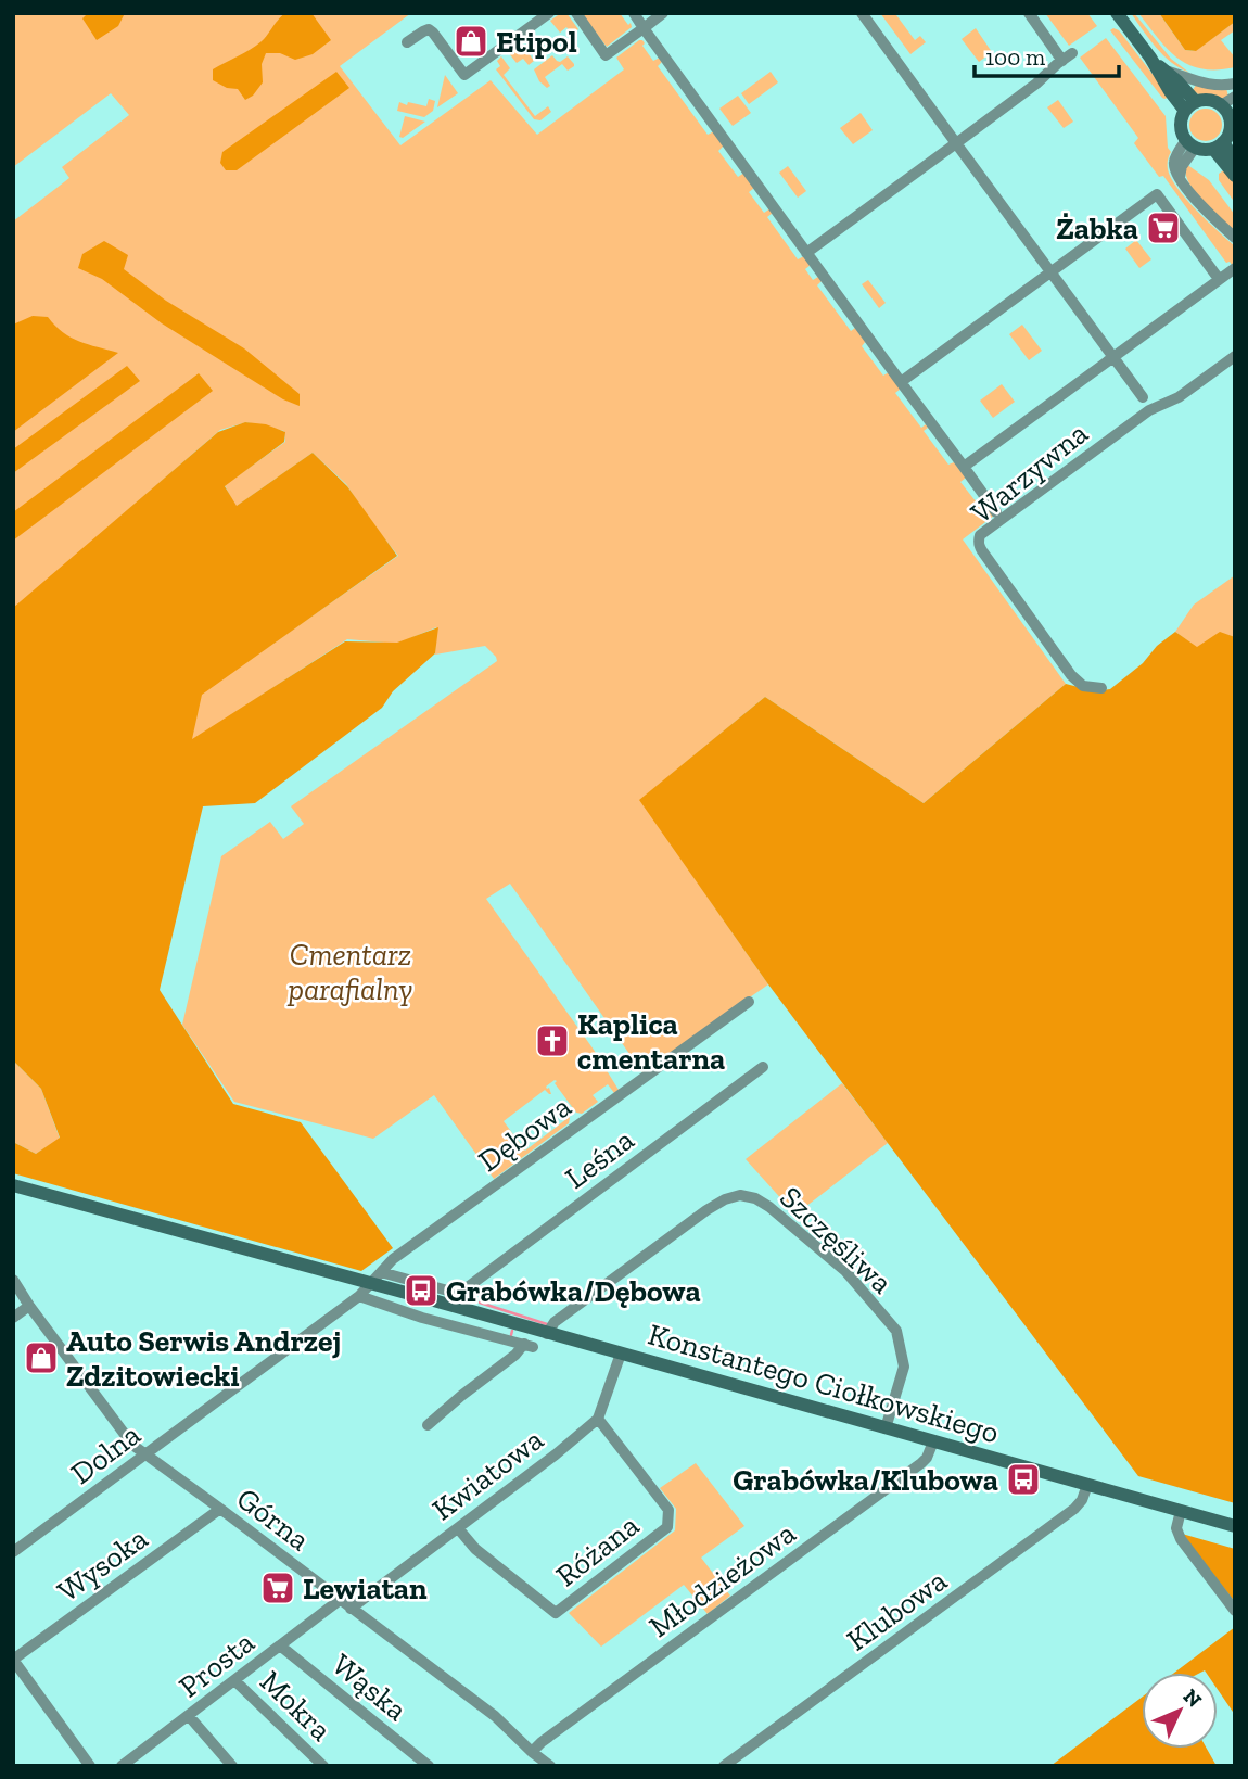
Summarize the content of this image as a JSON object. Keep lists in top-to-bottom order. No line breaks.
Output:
{"streets":{"street":["Warzywna","Dębowa","Leśna","Szczęśliwa","Konstantego Ciołkowskiego","Dolna","Kwiatowa","Górna","Różana","Wysoka","Młodzieżowa","Klubowa","Prosta","Wąska","Mokra"]},"crossings":[["Dębowa","Leśna"],["Dębowa","Konstantego Ciołkowskiego"],["Dębowa","Dolna"],["Szczęśliwa","Konstantego Ciołkowskiego"],["Konstantego Ciołkowskiego","Dolna"],["Konstantego Ciołkowskiego","Młodzieżowa"],["Konstantego Ciołkowskiego","Klubowa"],["Dolna","Górna"],["Kwiatowa","Górna"],["Kwiatowa","Różana"],["Górna","Wysoka"],["Górna","Młodzieżowa"],["Górna","Prosta"],["Prosta","Wąska"],["Prosta","Mokra"]],"parks":["Cmentarz parafialny"],"places":{"shop":["Etipol","Auto Serwis Andrzej Zdzitowiecki"],"supermarket":["Żabka","Lewiatan"],"church":["Kaplica cmentarna"],"bus stop":["Grabówka/Dębowa","Grabówka/Klubowa"]},"scale_bar":"100 m","north":"top right"}
